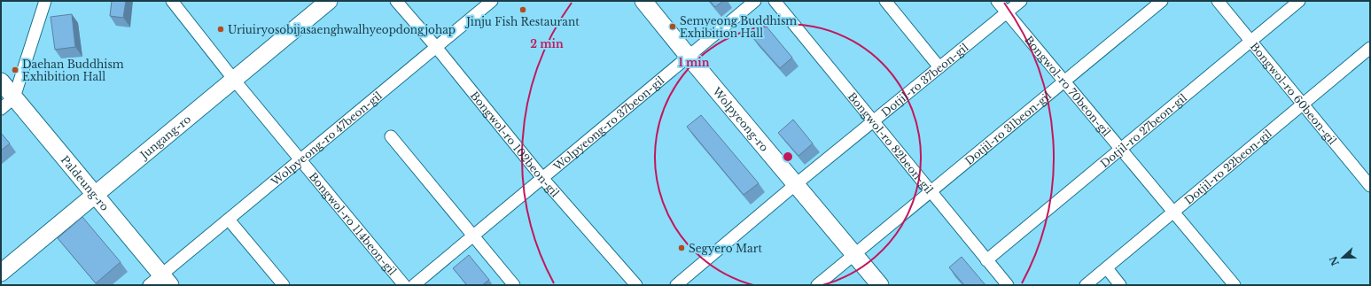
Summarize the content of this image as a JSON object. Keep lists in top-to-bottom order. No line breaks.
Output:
{"streets":{"main road":["Wolpyeong-ro","Jungang-ro","Paldeung-ro"],"street":["Dotjil-ro 37beon-gil","Bongwol-ro 70beon-gil","Bongwol-ro 60beon-gil","Wolpyeong-ro 37beon-gil","Dotjil-ro 31beon-gil","Dotjil-ro 27beon-gil","Wolpyeong-ro 47beon-gil","Bongwol-ro 82beon-gil","Bongwol-ro 102beon-gil","Dotjil-ro 22beon-gil","Bongwol-ro 114beon-gil"]},"crossings":[["Dotjil-ro 37beon-gil","Bongwol-ro 70beon-gil"],["Dotjil-ro 37beon-gil","Wolpyeong-ro"],["Dotjil-ro 37beon-gil","Bongwol-ro 82beon-gil"],["Bongwol-ro 70beon-gil","Dotjil-ro 31beon-gil"],["Bongwol-ro 70beon-gil","Dotjil-ro 27beon-gil"],["Bongwol-ro 70beon-gil","Dotjil-ro 22beon-gil"],["Bongwol-ro 60beon-gil","Dotjil-ro 27beon-gil"],["Bongwol-ro 60beon-gil","Dotjil-ro 22beon-gil"],["Wolpyeong-ro","Wolpyeong-ro 37beon-gil"],["Wolpyeong-ro","Dotjil-ro 31beon-gil"],["Wolpyeong-ro 37beon-gil","Bongwol-ro 102beon-gil"],["Dotjil-ro 31beon-gil","Bongwol-ro 82beon-gil"],["Dotjil-ro 27beon-gil","Bongwol-ro 82beon-gil"],["Jungang-ro","Paldeung-ro"],["Jungang-ro","Bongwol-ro 114beon-gil"],["Wolpyeong-ro 47beon-gil","Bongwol-ro 102beon-gil"],["Wolpyeong-ro 47beon-gil","Paldeung-ro"],["Wolpyeong-ro 47beon-gil","Bongwol-ro 114beon-gil"]],"places":["Jinju Fish Restaurant","Semyeong Buddhism Exhibition Hall","Uriuiryosobijasaenghwalhyeopdongjohap","Daehan Buddhism Exhibition Hall","Segyero Mart"],"north":"left","rings":["2 min","1 min"]}
